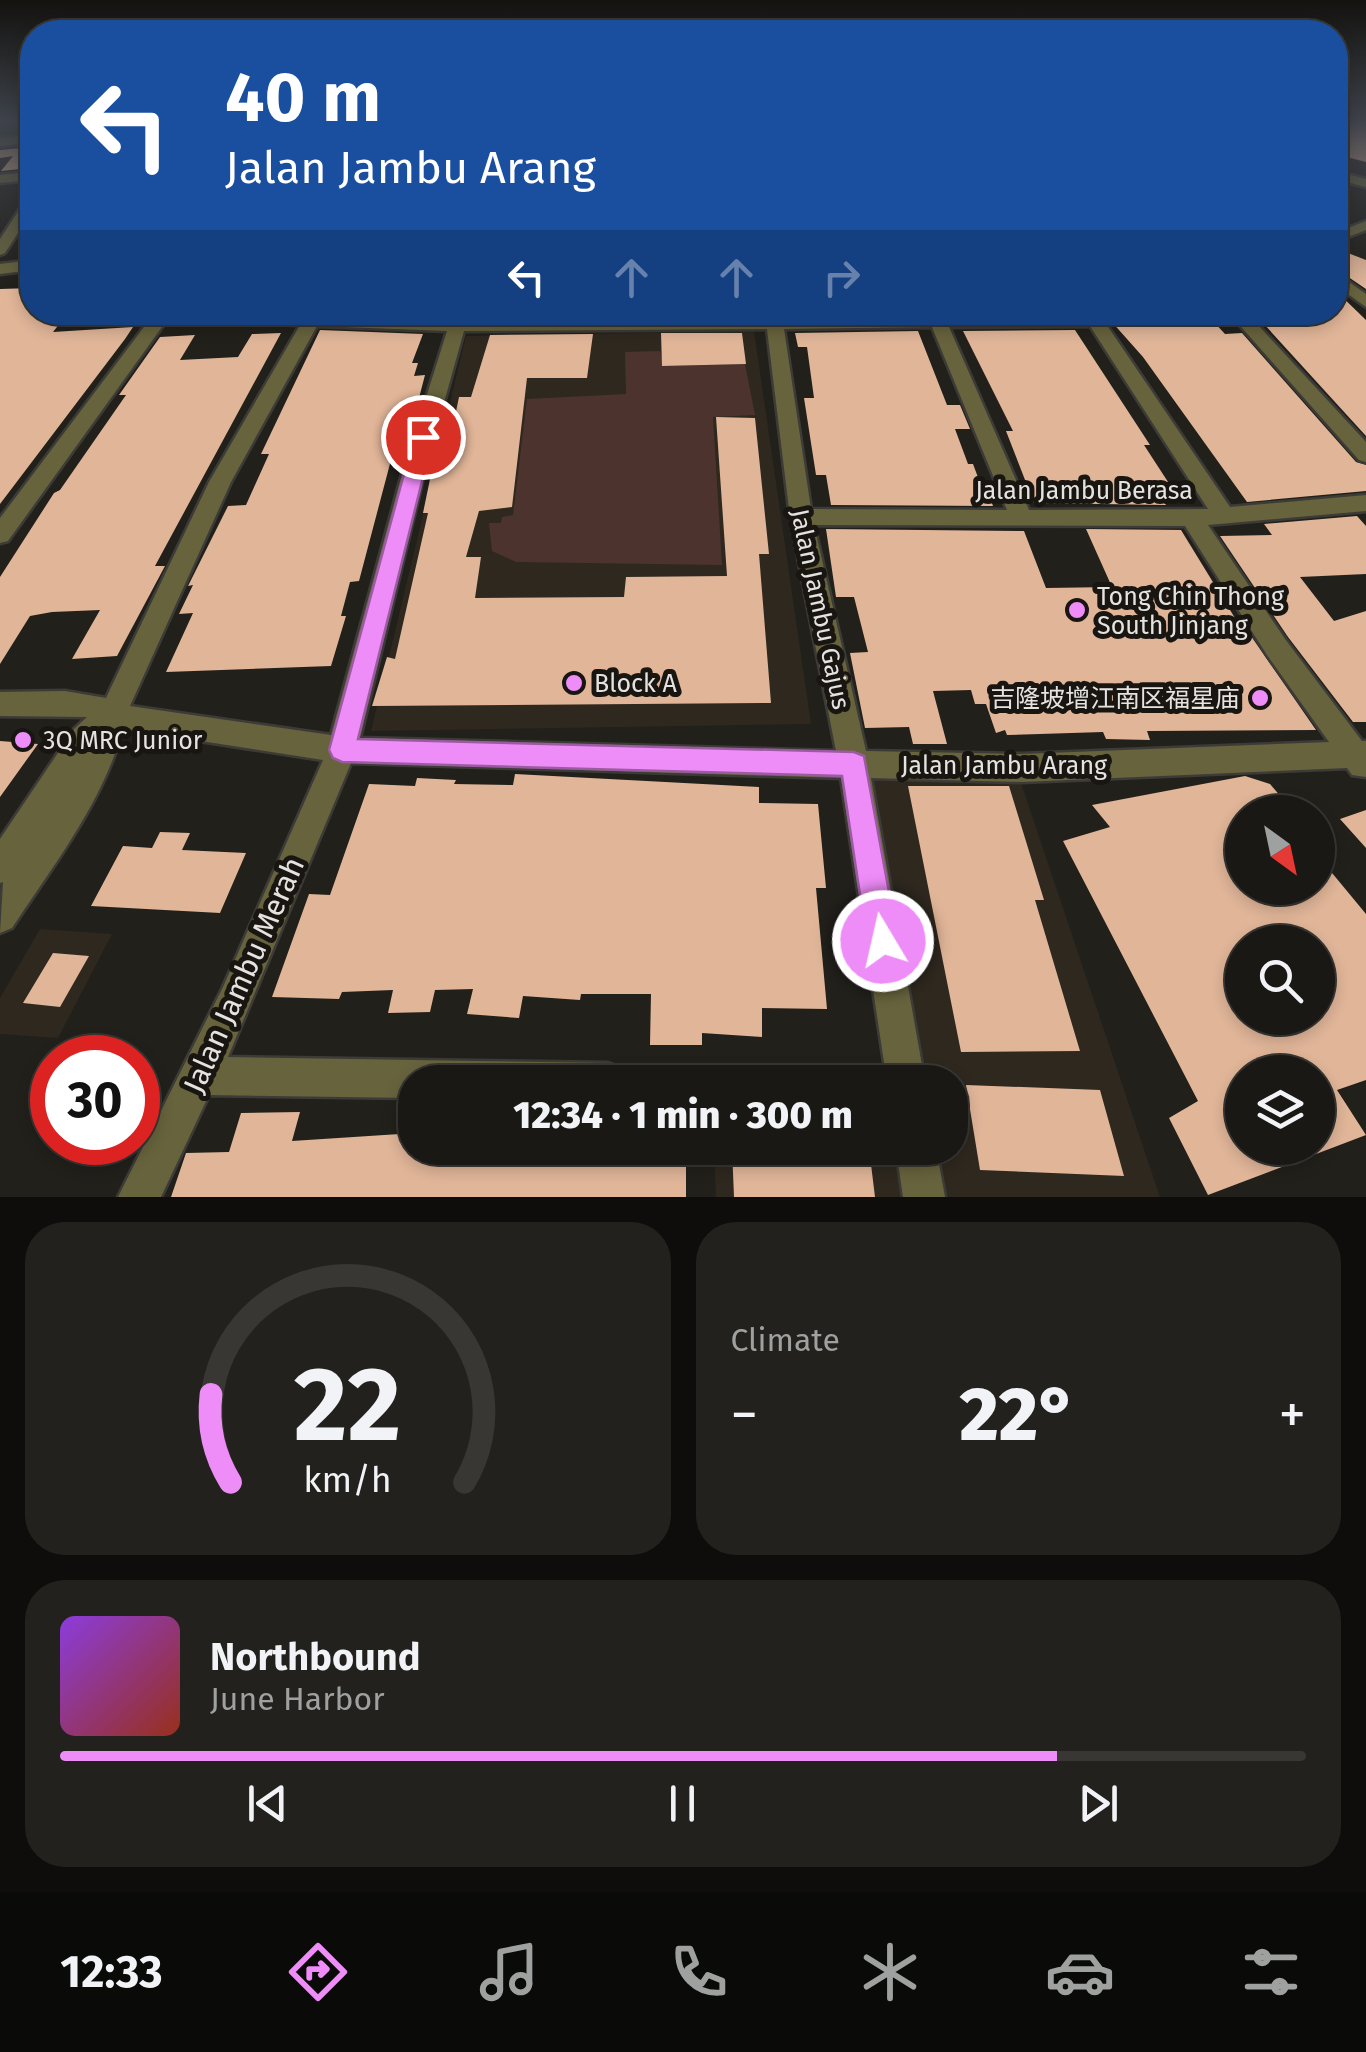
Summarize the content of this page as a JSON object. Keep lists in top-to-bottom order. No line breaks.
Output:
{"streets":{"street":["Jalan Jambu Berasa","Jalan Jambu Gajus","Jalan Jambu Arang","Jalan Jambu Merah"]},"crossings":[["Jalan Jambu Berasa","Jalan Jambu Gajus"],["Jalan Jambu Gajus","Jalan Jambu Arang"],["Jalan Jambu Arang","Jalan Jambu Merah"]],"places":["Tong Chin Thong South Jinjang","Block A","吉隆坡增江南区福星庙","3Q MRC Junior"],"north":"bottom right","page":{"turn":["40 m","Jalan Jambu Arang"],"limit":"30","trip":"12:34 · 1 min · 300 m","tile":"Climate","heat":["−","22°","+"],"song":["Northbound","June Harbor"],"tabs":"12:33","gauge":["22","km/h"]}}
